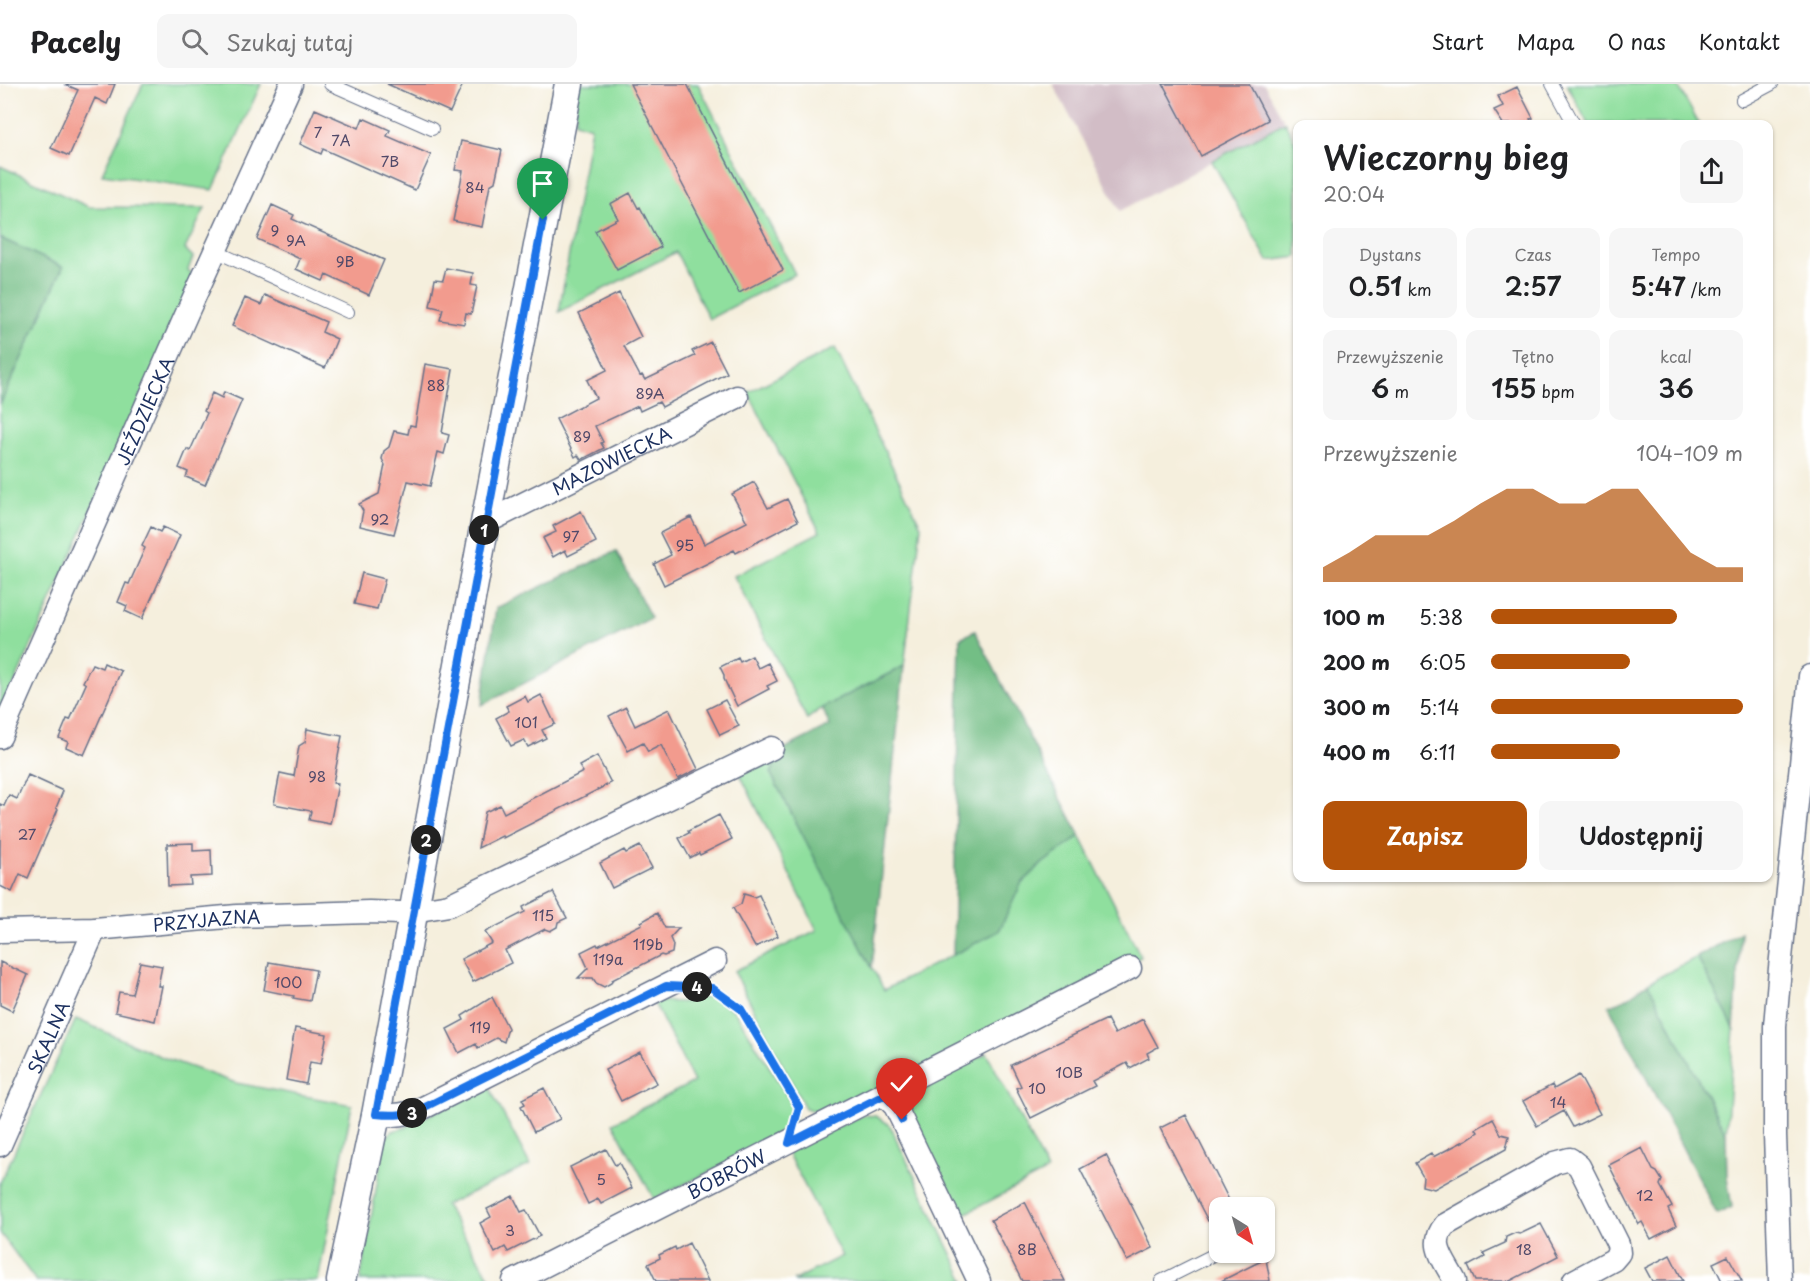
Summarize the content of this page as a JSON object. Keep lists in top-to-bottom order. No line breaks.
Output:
{"streets":{"street":["JEŹDZIECKA","MAZOWIECKA","PRZYJAZNA","SKALNA","BOBRÓW"]},"crossings":[["PRZYJAZNA","SKALNA"]],"house_numbers":["7","7A","7B","84","9","9A","9B","88","89A","89","92","97","95","101","98","27","115","119b","119a","100","119","10B","10","14","5","12","3","8B","18"],"north":"bottom right","page":{"header":"Pacely","search":"Szukaj tutaj","nav":["Start","Mapa","O nas","Kontakt"],"heading":["Wieczorny bieg","20:04"],"stats":[["Dystans","0.51 km"],["Czas","2:57"],["Tempo","5:47 /km"],["Przewyższenie","6 m"],["Tętno","155 bpm"],["kcal","36"]],"chart":["Przewyższenie","104–109 m"],"pins":["1","2","4","3"],"list":[{"name":"100 m","note":"5:38"},{"name":"200 m","note":"6:05"},{"name":"300 m","note":"5:14"},{"name":"400 m","note":"6:11"}],"buttons":["Zapisz","Udostępnij"]}}
